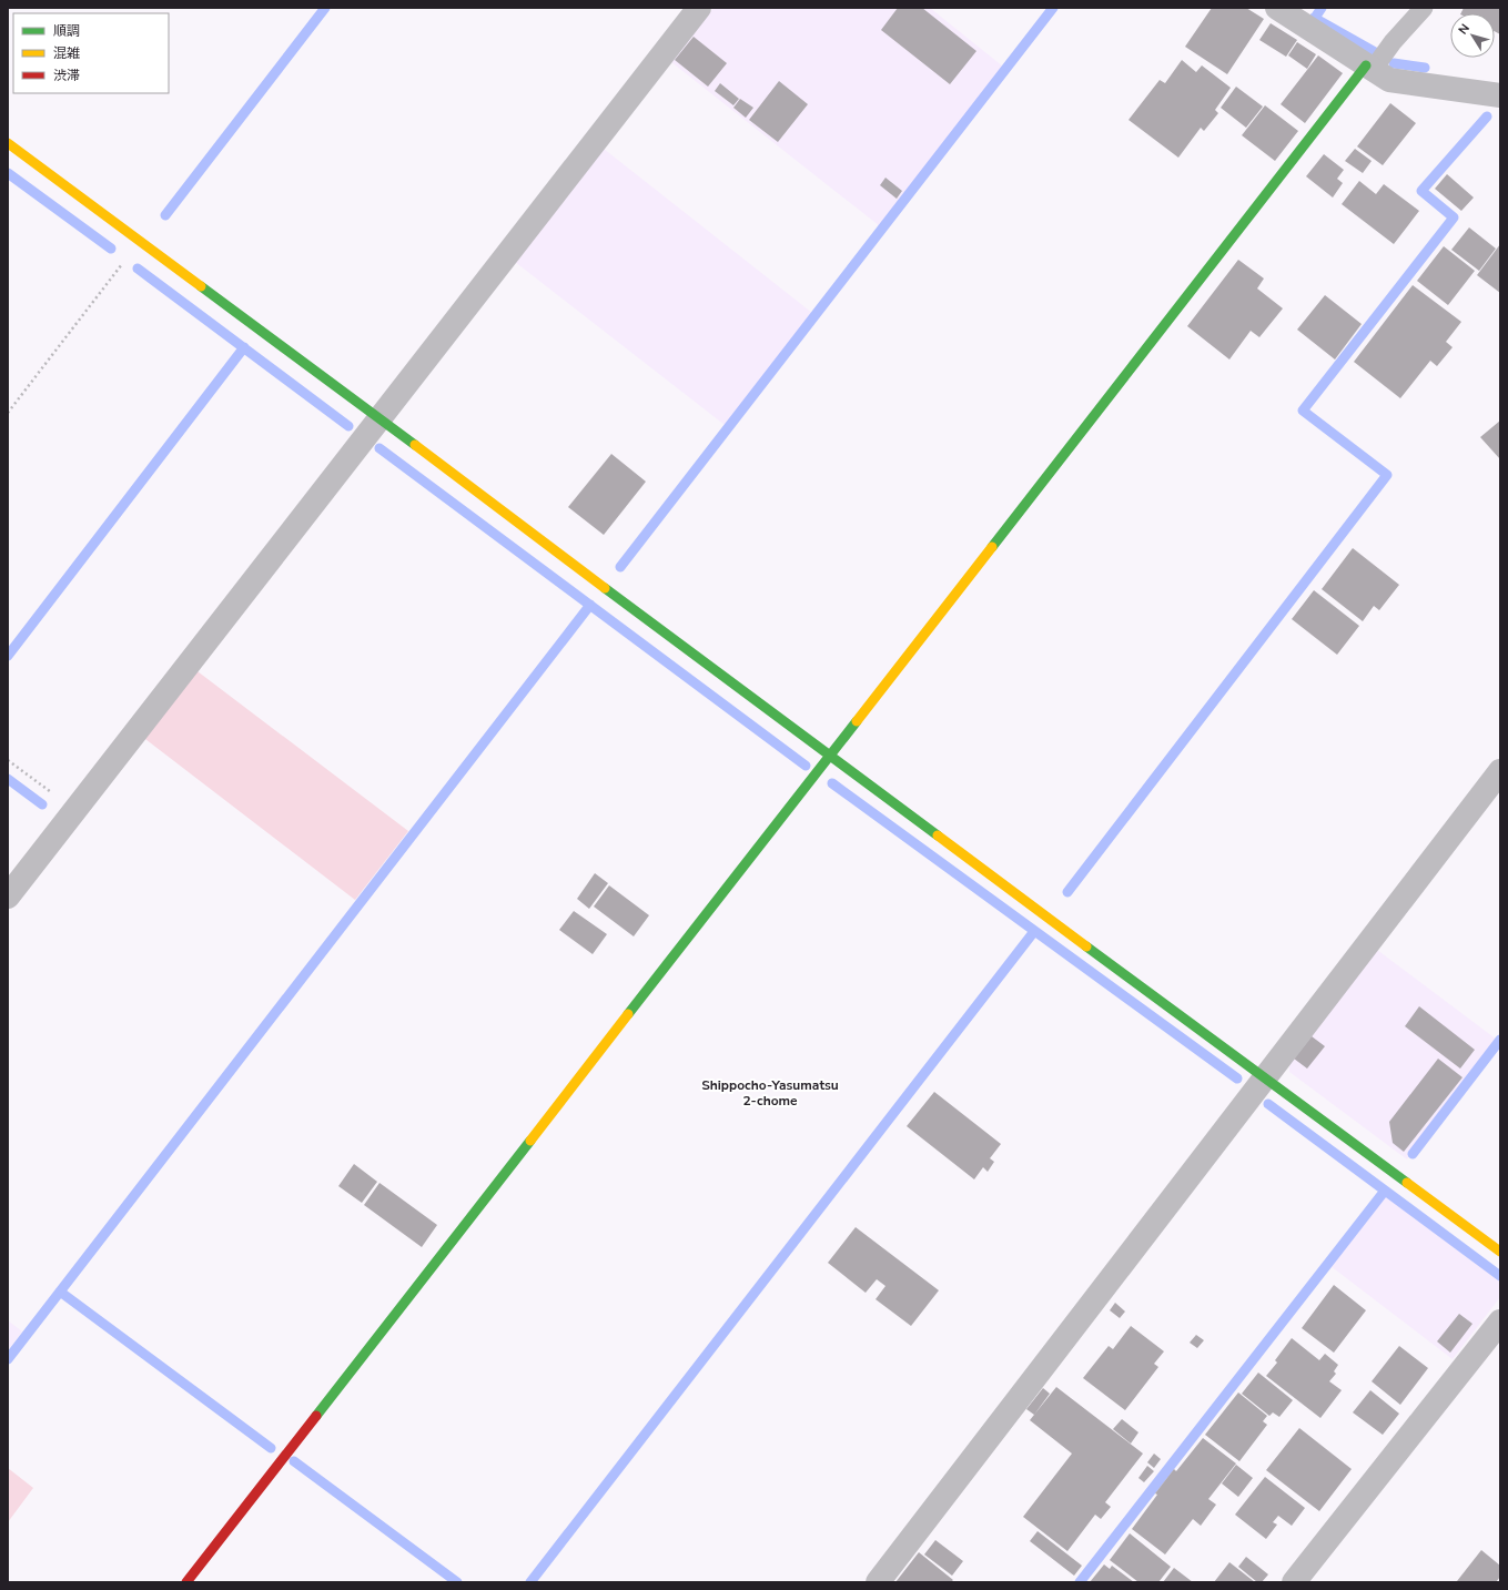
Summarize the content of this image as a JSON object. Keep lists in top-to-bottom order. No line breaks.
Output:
{"districts":["Shippocho-Yasumatsu 2-chome"],"legend":["順調","混雑","渋滞"],"north":"top left"}
